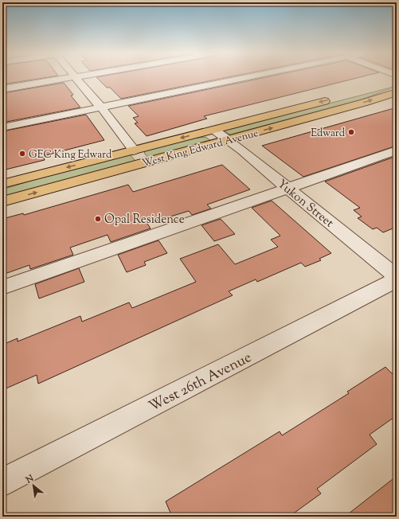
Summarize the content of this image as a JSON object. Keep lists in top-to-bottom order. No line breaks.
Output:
{"streets":{"main road":["West King Edward Avenue"],"street":["Yukon Street","West 26th Avenue"]},"crossings":[["West King Edward Avenue","Yukon Street"]],"places":["Edward","GEC King Edward","Opal Residence"],"north":"top left"}
